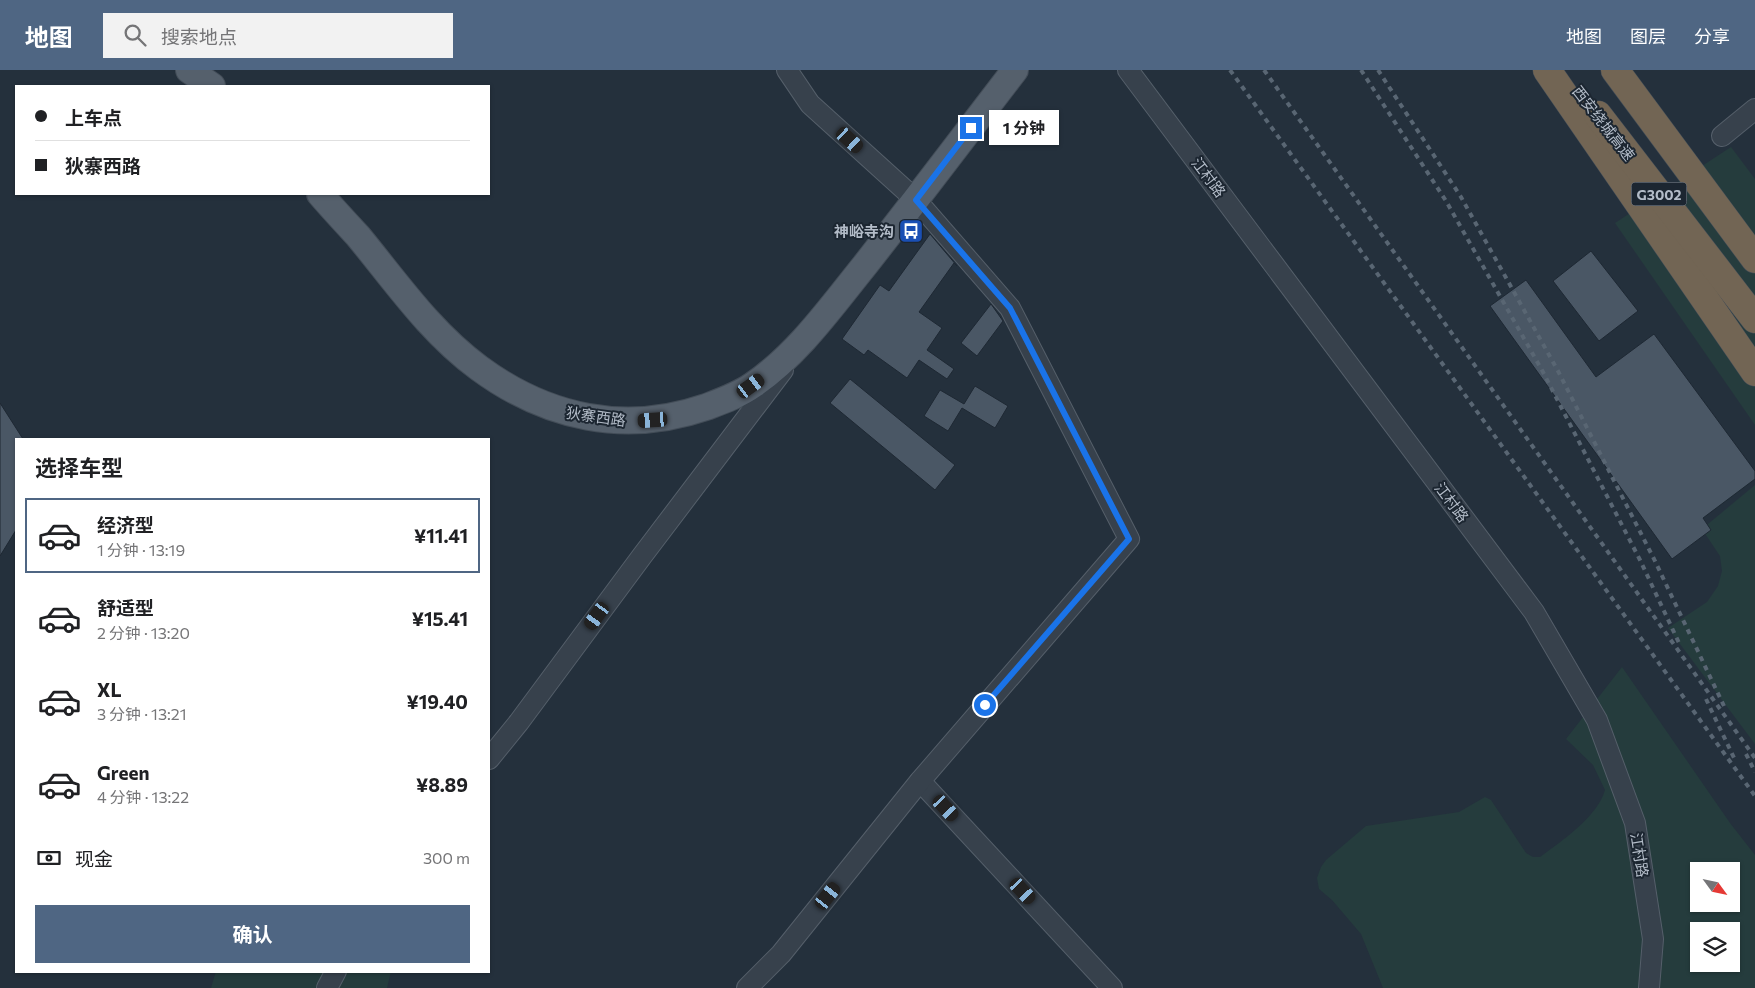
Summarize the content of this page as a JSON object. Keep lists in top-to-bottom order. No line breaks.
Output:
{"streets":{"highway":["西安绕城高速","G3002"],"main road":["狄寨西路"],"street":["江村路"]},"places":{"bus stop":["神峪寺沟"]},"north":"bottom right","page":{"header":"地图","search":"搜索地点","nav":["地图","图层","分享"],"banner":["上车点","狄寨西路"],"bubble":"1 分钟","heading":"选择车型","list":[{"name":"经济型","note":"1 分钟 · 13:19","value":"¥11.41"},{"name":"舒适型","note":"2 分钟 · 13:20","value":"¥15.41"},{"name":"XL","note":"3 分钟 · 13:21","value":"¥19.40"},{"name":"Green","note":"4 分钟 · 13:22","value":"¥8.89"}],"pay":["现金","300 m"],"buttons":"确认"}}
